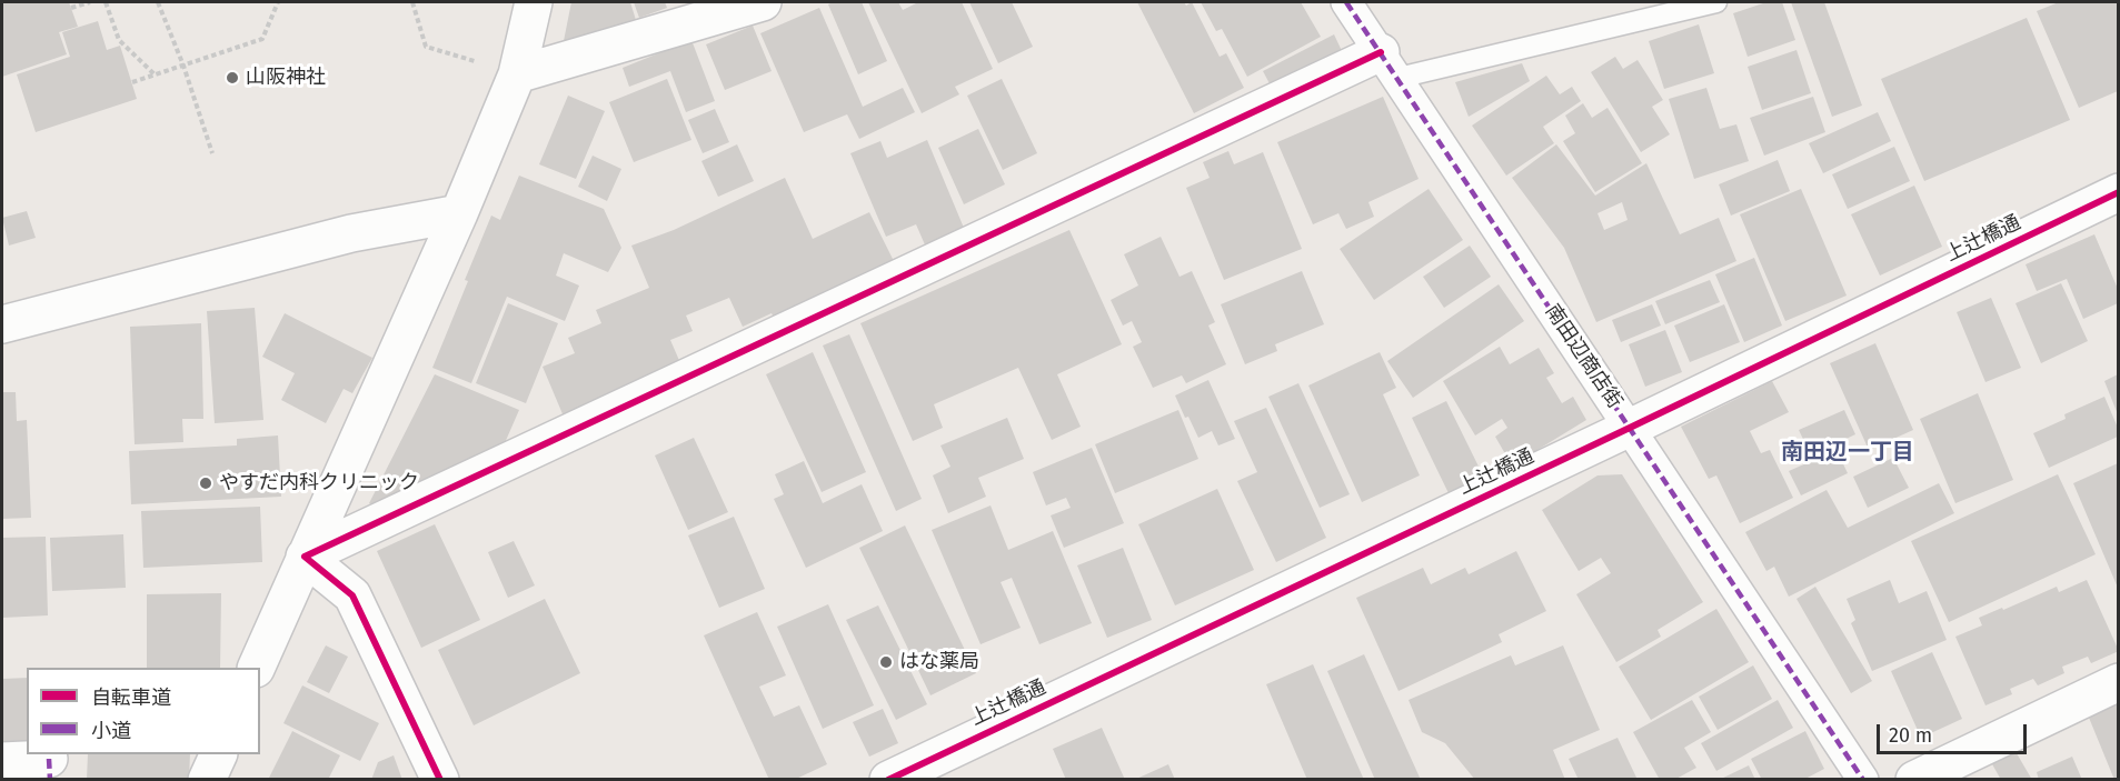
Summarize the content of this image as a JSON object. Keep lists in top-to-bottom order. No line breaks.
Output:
{"streets":{"street":["上辻橋通","南田辺商店街"]},"crossings":[["上辻橋通","南田辺商店街"]],"districts":["南田辺一丁目"],"places":["山阪神社","やすだ内科クリニック","はな薬局"],"legend":["自転車道","小道"],"scale_bar":"20 m"}
